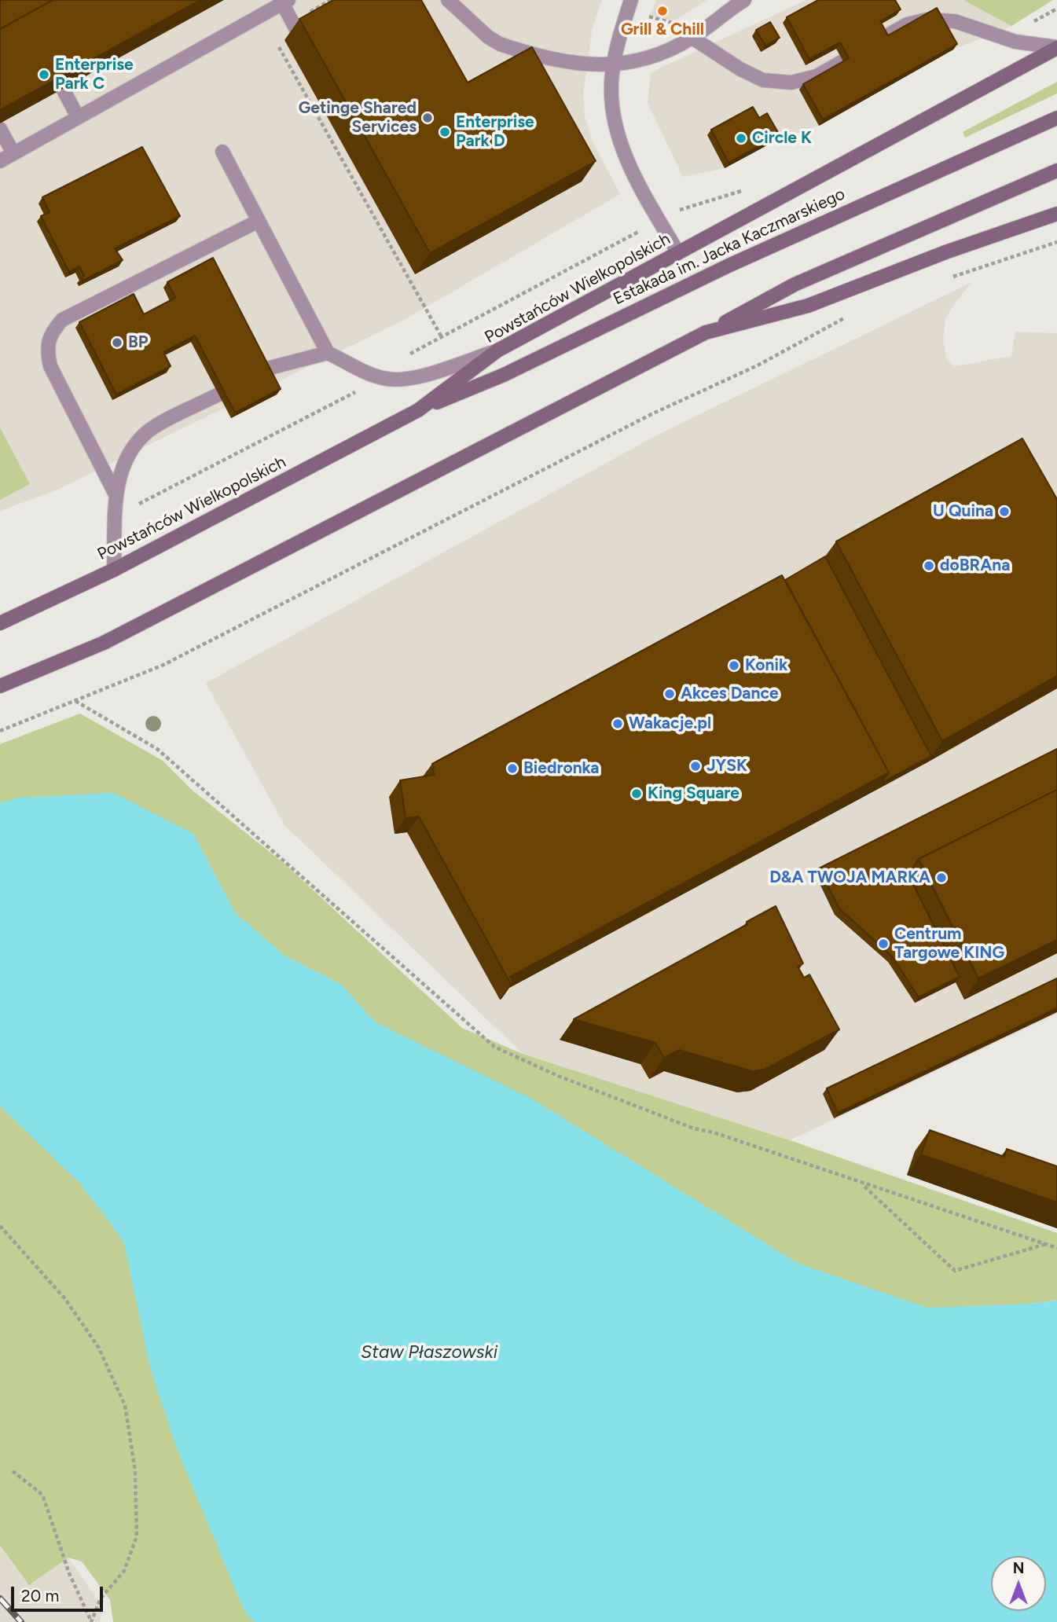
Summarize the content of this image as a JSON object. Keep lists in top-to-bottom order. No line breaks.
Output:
{"streets":{"main road":["Estakada im. Jacka Kaczmarskiego","Powstańców Wielkopolskich"]},"crossings":[["Estakada im. Jacka Kaczmarskiego","Powstańców Wielkopolskich"]],"water":["Staw Płaszowski"],"places":["Grill & Chill","Enterprise Park C","Getinge Shared Services","Enterprise Park D","Circle K","BP","U Quina","doBRAna","Konik","Akces Dance","Wakacje.pl","JYSK","Biedronka","King Square","D&A TWOJA MARKA","Centrum Targowe KING"],"scale_bar":"20 m","north":"top"}
